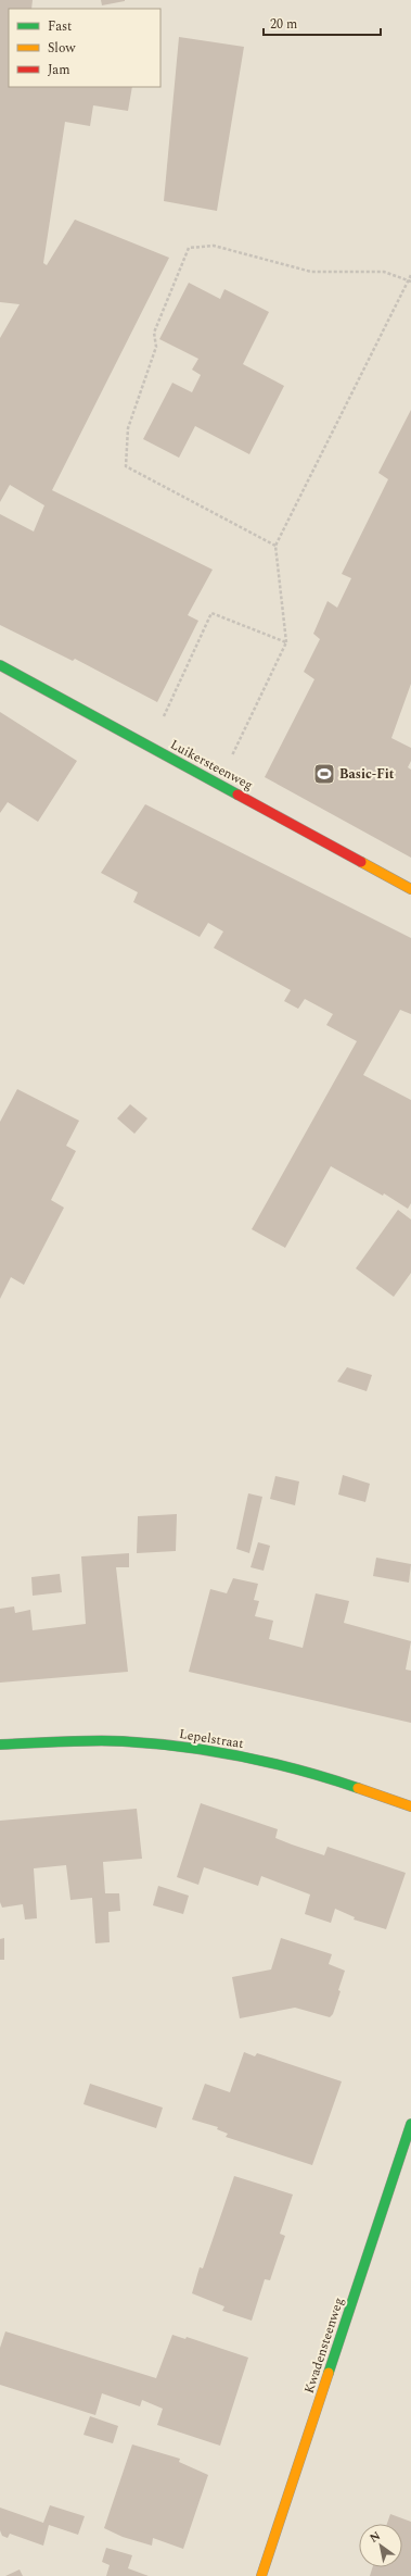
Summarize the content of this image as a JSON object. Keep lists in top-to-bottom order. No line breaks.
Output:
{"streets":{"street":["Luikersteenweg","Lepelstraat","Kwadensteenweg"]},"places":{"sports":["Basic-Fit"]},"legend":["Fast","Slow","Jam"],"scale_bar":"20 m","north":"top left"}
